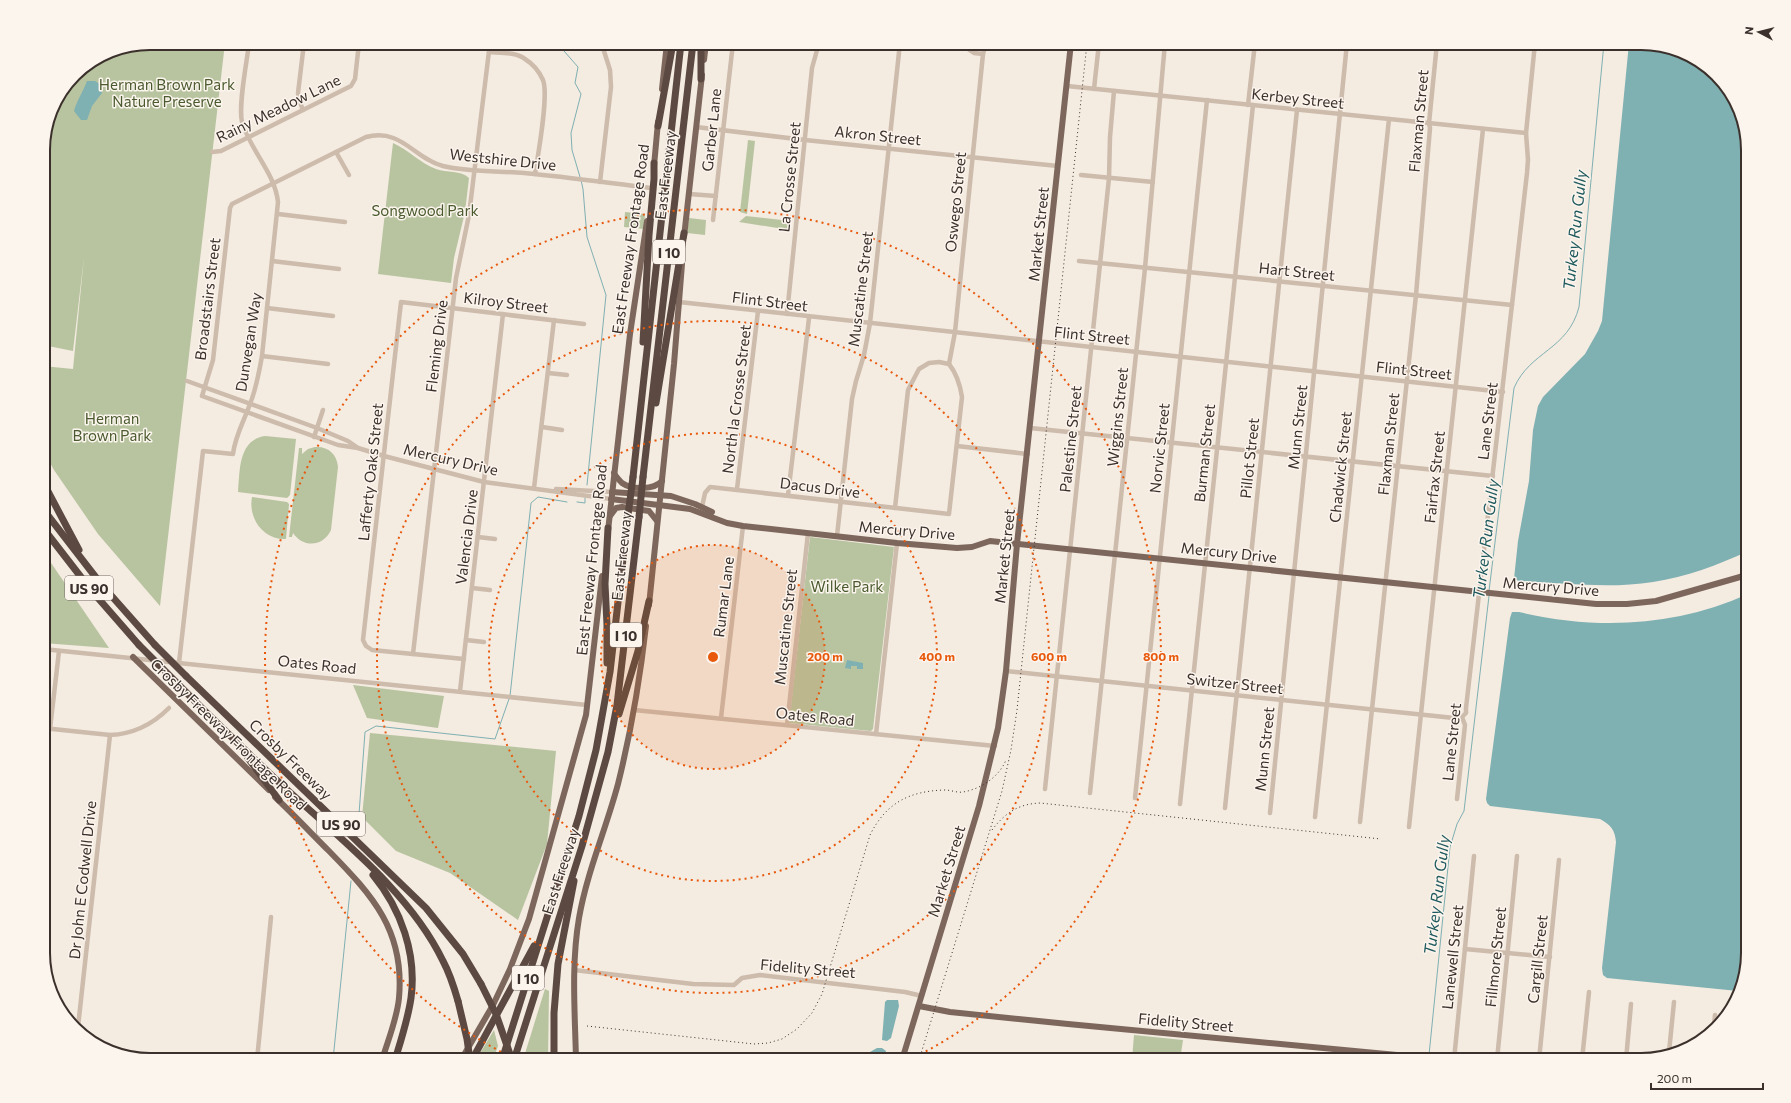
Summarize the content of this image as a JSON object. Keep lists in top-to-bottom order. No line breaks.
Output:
{"streets":{"highway":["East Freeway","I 10","US 90","Crosby Freeway"],"main road":["Market Street","East Freeway Frontage Road","Mercury Drive","Crosby Freeway Frontage Road","Fidelity Street"],"street":["Kerbey Street","Rainy Meadow Lane","Flaxman Street","Garber Lane","Akron Street","Westshire Drive","La Crosse Street","Oswego Street","Hart Street","Muscatine Street","Broadstairs Street","Flint Street","Kilroy Street","Dunvegan Way","Fleming Drive","North la Crosse Street","Wiggins Street","Lane Street","Munn Street","Palestine Street","Norvic Street","Burman Street","Pillot Street","Chadwick Street","Lafferty Oaks Street","Fairfax Street","Dacus Drive","Valencia Drive","Rumar Lane","Oates Road","Switzer Street","Dr John E Codwell Drive","Lanewell Street","Fillmore Street","Cargill Street"]},"crossings":[["Kerbey Street","Flaxman Street"],["Kerbey Street","Market Street"],["Kerbey Street","Wiggins Street"],["Kerbey Street","Lane Street"],["Kerbey Street","Munn Street"],["Kerbey Street","Palestine Street"],["Kerbey Street","Norvic Street"],["Kerbey Street","Burman Street"],["Kerbey Street","Pillot Street"],["Kerbey Street","Chadwick Street"],["Kerbey Street","Fairfax Street"],["Rainy Meadow Lane","Dunvegan Way"],["Flaxman Street","Hart Street"],["Flaxman Street","Flint Street"],["Flaxman Street","Mercury Drive"],["Flaxman Street","Switzer Street"],["Garber Lane","Akron Street"],["Akron Street","La Crosse Street"],["Akron Street","Oswego Street"],["Akron Street","Market Street"],["Akron Street","Muscatine Street"],["Westshire Drive","East Freeway Frontage Road"],["Westshire Drive","Broadstairs Street"],["Westshire Drive","Dunvegan Way"],["Westshire Drive","Fleming Drive"],["La Crosse Street","Flint Street"],["Oswego Street","Flint Street"],["Market Street","Flint Street"],["Market Street","Mercury Drive"],["Market Street","Oates Road"],["Market Street","Switzer Street"],["Market Street","Fidelity Street"],["East Freeway Frontage Road","Mercury Drive"],["East Freeway Frontage Road","Oates Road"],["Hart Street","Wiggins Street"],["Hart Street","Lane Street"],["Hart Street","Munn Street"],["Hart Street","Palestine Street"],["Hart Street","Norvic Street"],["Hart Street","Burman Street"],["Hart Street","Pillot Street"],["Hart Street","Chadwick Street"],["Hart Street","Fairfax Street"],["Muscatine Street","Flint Street"],["Muscatine Street","Mercury Drive"],["Muscatine Street","Dacus Drive"],["Muscatine Street","Oates Road"],["Broadstairs Street","Mercury Drive"],["Flint Street","North la Crosse Street"],["Flint Street","Wiggins Street"],["Flint Street","Lane Street"],["Flint Street","Munn Street"],["Flint Street","Palestine Street"],["Flint Street","Norvic Street"],["Flint Street","Burman Street"],["Flint Street","Pillot Street"],["Flint Street","Chadwick Street"],["Flint Street","Fairfax Street"],["Kilroy Street","Fleming Drive"],["Kilroy Street","Lafferty Oaks Street"],["Kilroy Street","Valencia Drive"],["Dunvegan Way","Mercury Drive"],["Dunvegan Way","Oates Road"],["Fleming Drive","Mercury Drive"],["Fleming Drive","Lafferty Oaks Street"],["North la Crosse Street","Dacus Drive"],["Wiggins Street","Mercury Drive"],["Wiggins Street","Switzer Street"],["Lane Street","Mercury Drive"],["Lane Street","Switzer Street"],["Munn Street","Mercury Drive"],["Munn Street","Switzer Street"],["Palestine Street","Mercury Drive"],["Palestine Street","Switzer Street"],["Norvic Street","Mercury Drive"],["Norvic Street","Switzer Street"],["Burman Street","Mercury Drive"],["Burman Street","Switzer Street"],["Pillot Street","Mercury Drive"],["Pillot Street","Switzer Street"],["Mercury Drive","Chadwick Street"],["Mercury Drive","Lafferty Oaks Street"],["Mercury Drive","Fairfax Street"],["Mercury Drive","Dacus Drive"],["Mercury Drive","Valencia Drive"],["Mercury Drive","Rumar Lane"],["Chadwick Street","Switzer Street"],["Fairfax Street","Switzer Street"],["Valencia Drive","Oates Road"],["Rumar Lane","Oates Road"],["Oates Road","Crosby Freeway Frontage Road"]],"water":["Turkey Run Gully"],"parks":["Herman Brown Park Nature Preserve","Songwood Park","Herman Brown Park","Wilke Park"],"scale_bar":"200 m","north":"left","rings":["200 m","400 m","600 m","800 m"]}
